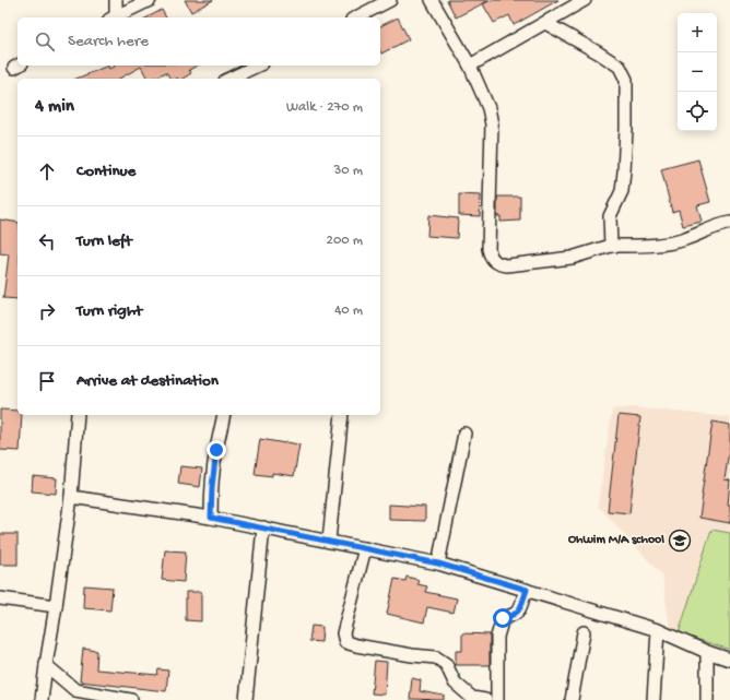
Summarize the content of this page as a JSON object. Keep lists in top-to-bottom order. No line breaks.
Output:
{"places":{"school or university":["Ohwim M/A school"]},"page":{"map_buttons":["+","−"],"search":"Search here","heading":["4 min","Walk · 270 m"],"list":[["Continue","30 m"],["Turn left","200 m"],["Turn right","40 m"],"Arrive at destination"]}}
